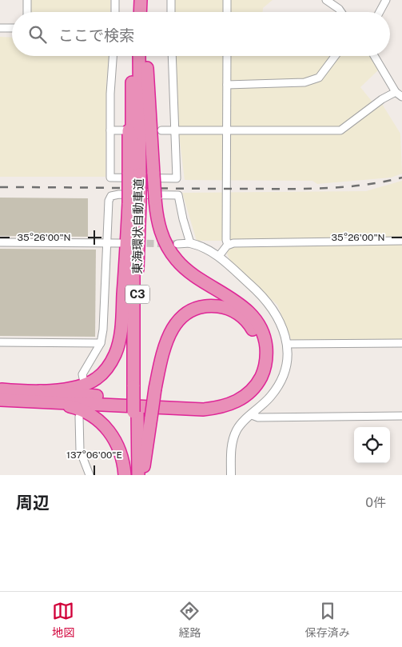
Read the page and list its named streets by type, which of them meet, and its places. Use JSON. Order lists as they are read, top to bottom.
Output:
{
  "streets": {
    "highway": ["東海環状自動車道", "C3"]
  },
  "page": {
    "search": "ここで検索",
    "heading": ["周辺", "0件"],
    "nav": ["地図", "経路", "保存済み"]
  },
  "coordinates": ["35°26'00\"N", "137°06'00\"E"]
}
